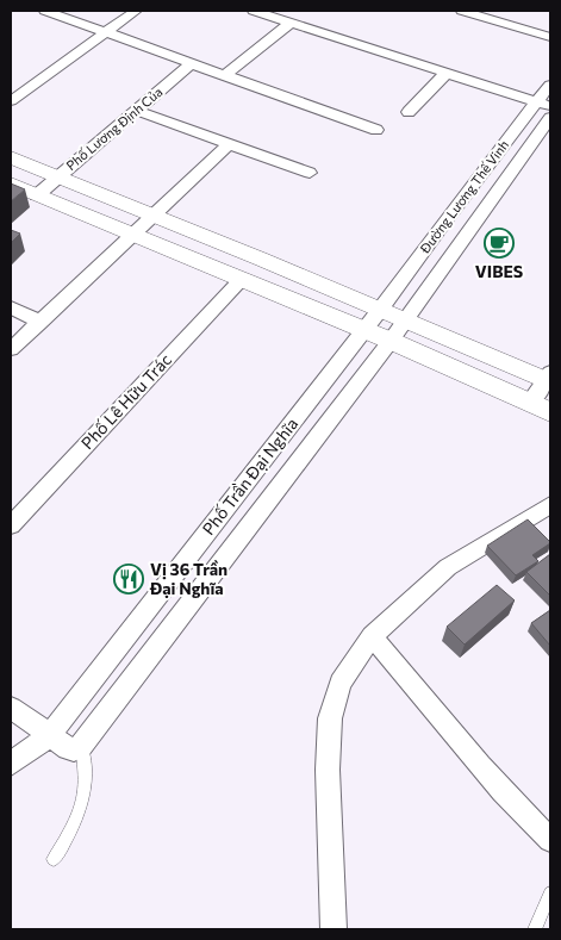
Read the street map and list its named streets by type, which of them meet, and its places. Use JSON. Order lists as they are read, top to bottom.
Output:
{
  "streets": {
    "street": [
      "Phố Lương Định Của",
      "Đường Lương Thế Vinh",
      "Phố Lê Hữu Trác",
      "Phố Trần Đại Nghĩa"
    ]
  },
  "crossings": [
    ["Đường Lương Thế Vinh", "Phố Trần Đại Nghĩa"]
  ],
  "places": {
    "cafe": ["VIBES"],
    "restaurant": ["Vị 36 Trần Đại Nghĩa"]
  }
}
